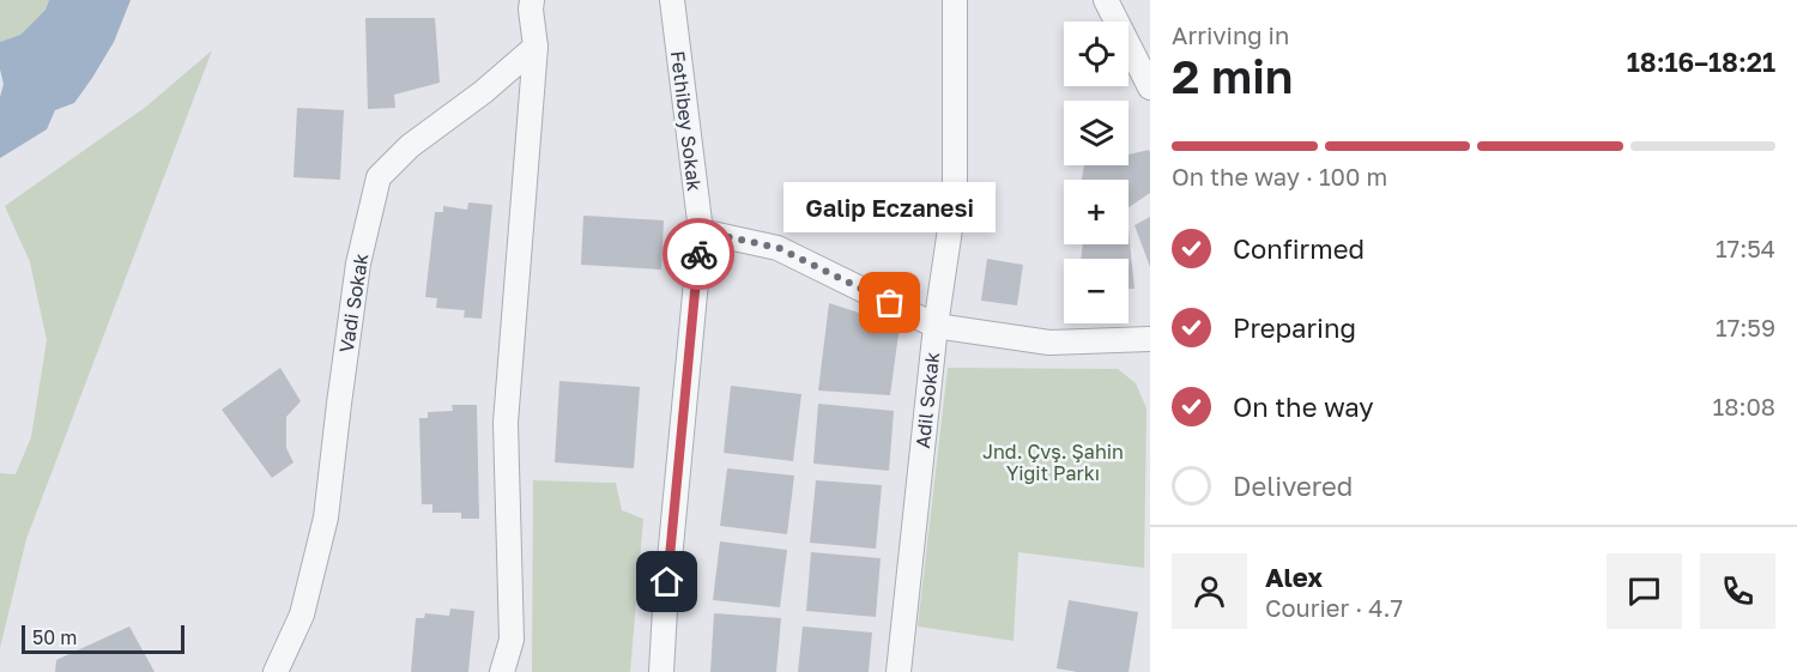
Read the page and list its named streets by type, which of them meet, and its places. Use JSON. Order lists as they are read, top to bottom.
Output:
{
  "streets": {
    "street": ["Fethibey Sokak", "Vadi Sokak", "Adil Sokak"]
  },
  "parks": ["Jnd. Çvş. Şahin Yiğit Parkı"],
  "places": ["Galip Eczanesi"],
  "scale_bar": "50 m",
  "page": {
    "heading": ["2 min", "Arriving in", "18:16–18:21"],
    "panel": ["Alex", "Courier · 4.7"],
    "map_buttons": ["+", "−"],
    "bar": "On the way · 100 m",
    "bubble": "Galip Eczanesi",
    "list": [
      ["Confirmed", "17:54"],
      ["Preparing", "17:59"],
      ["On the way", "18:08"],
      "Delivered"
    ],
    "scale": "50 m"
  }
}
